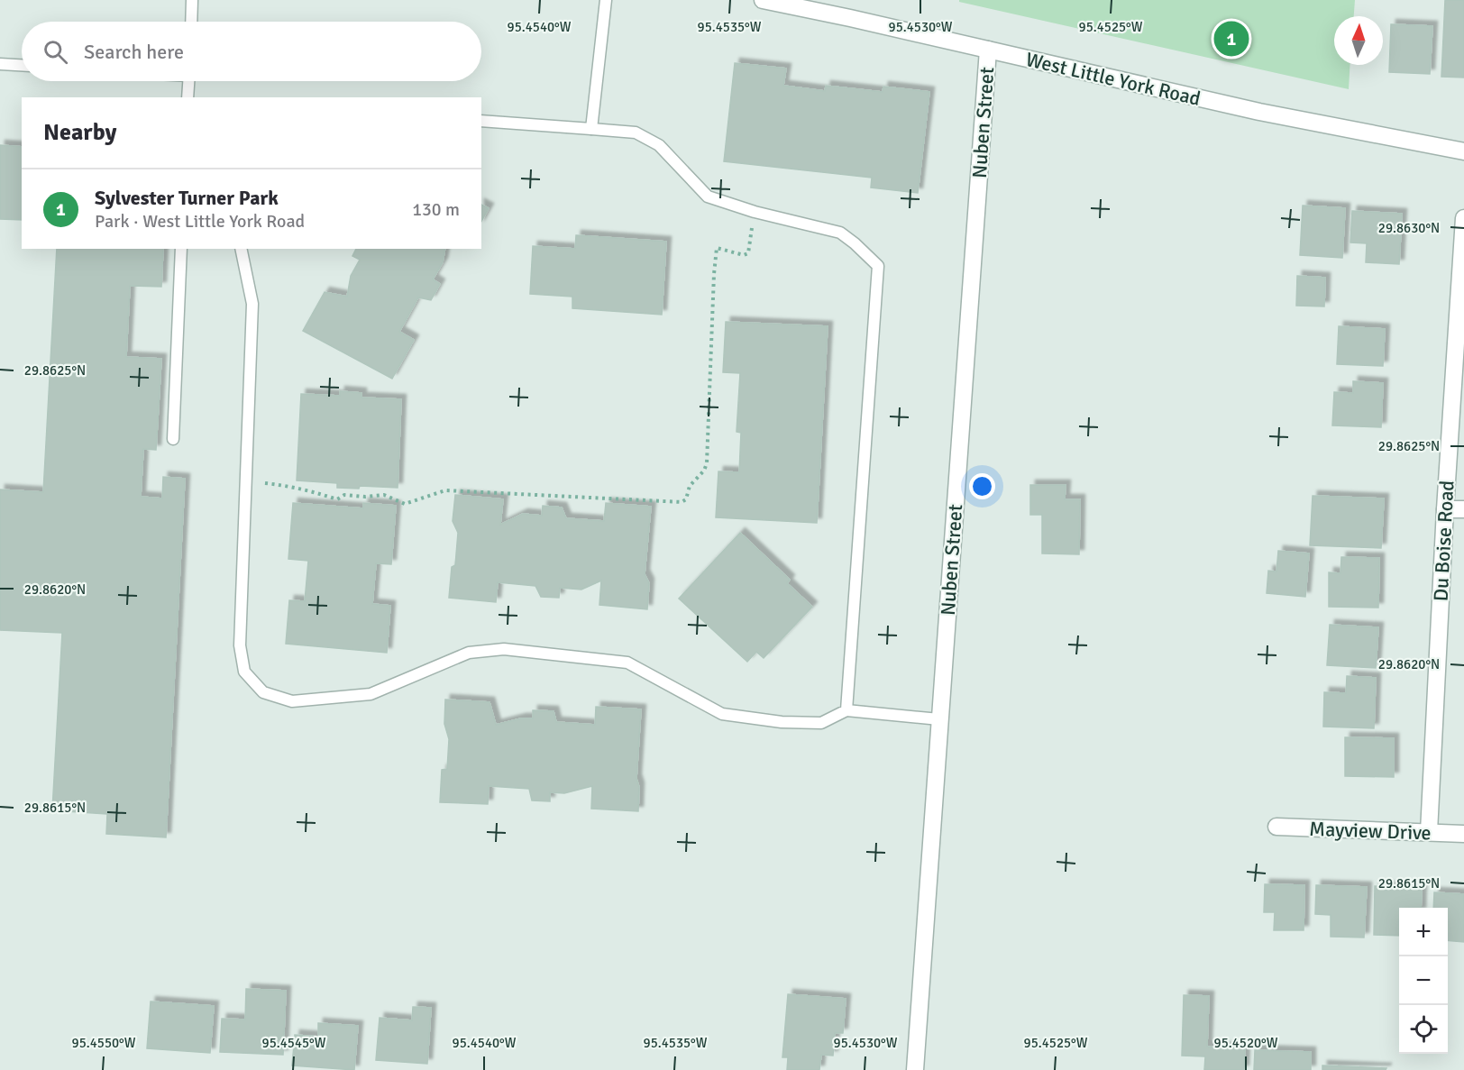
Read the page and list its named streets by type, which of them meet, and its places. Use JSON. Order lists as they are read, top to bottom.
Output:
{
  "streets": {
    "street": [
      "West Little York Road",
      "Nuben Street",
      "Du Boise Road",
      "Mayview Drive"
    ]
  },
  "crossings": [
    ["West Little York Road", "Nuben Street"],
    ["Du Boise Road", "Mayview Drive"]
  ],
  "north": "top",
  "page": {
    "pins": "1",
    "search": "Search here",
    "heading": "Nearby",
    "list": [
      {
        "mark": "1",
        "name": "Sylvester Turner Park",
        "note": "Park · West Little York Road",
        "value": "130 m"
      }
    ],
    "map_buttons": ["+", "−"]
  },
  "coordinates": [
    "95.4540°W",
    "95.4535°W",
    "95.4530°W",
    "95.4525°W",
    "29.8630°N",
    "29.8625°N",
    "29.8620°N",
    "29.8615°N",
    "95.4550°W",
    "95.4545°W",
    "95.4520°W"
  ]
}
